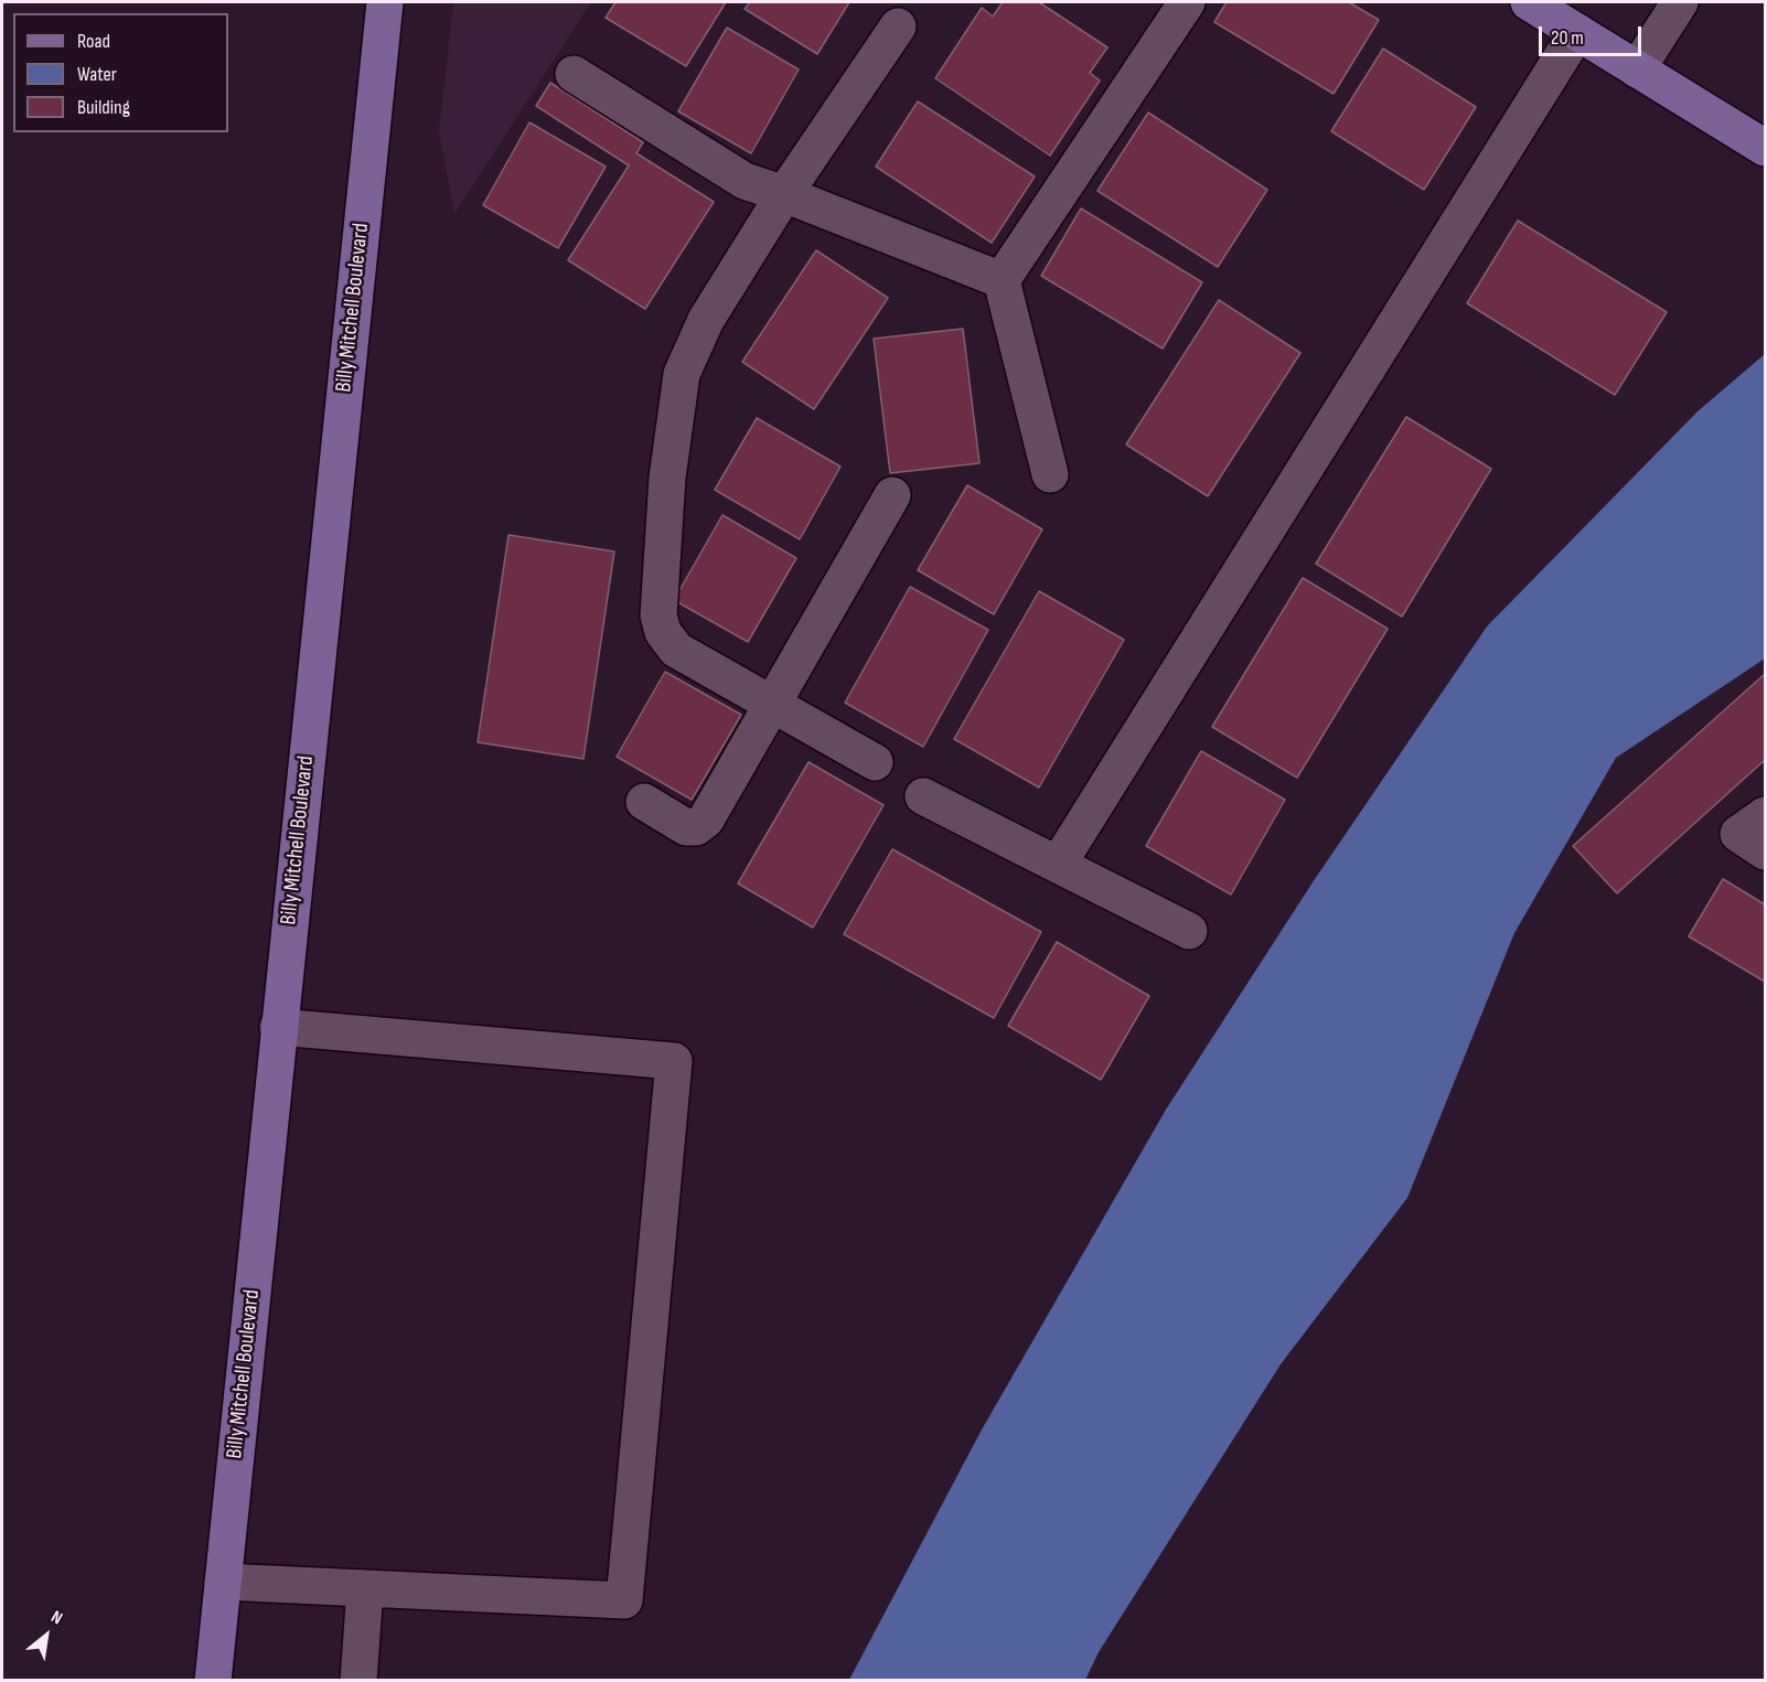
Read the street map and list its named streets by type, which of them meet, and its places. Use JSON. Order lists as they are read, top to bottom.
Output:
{
  "streets": {
    "main road": ["Billy Mitchell Boulevard"]
  },
  "legend": ["Road", "Water", "Building"],
  "scale_bar": "20 m",
  "north": "top right"
}
